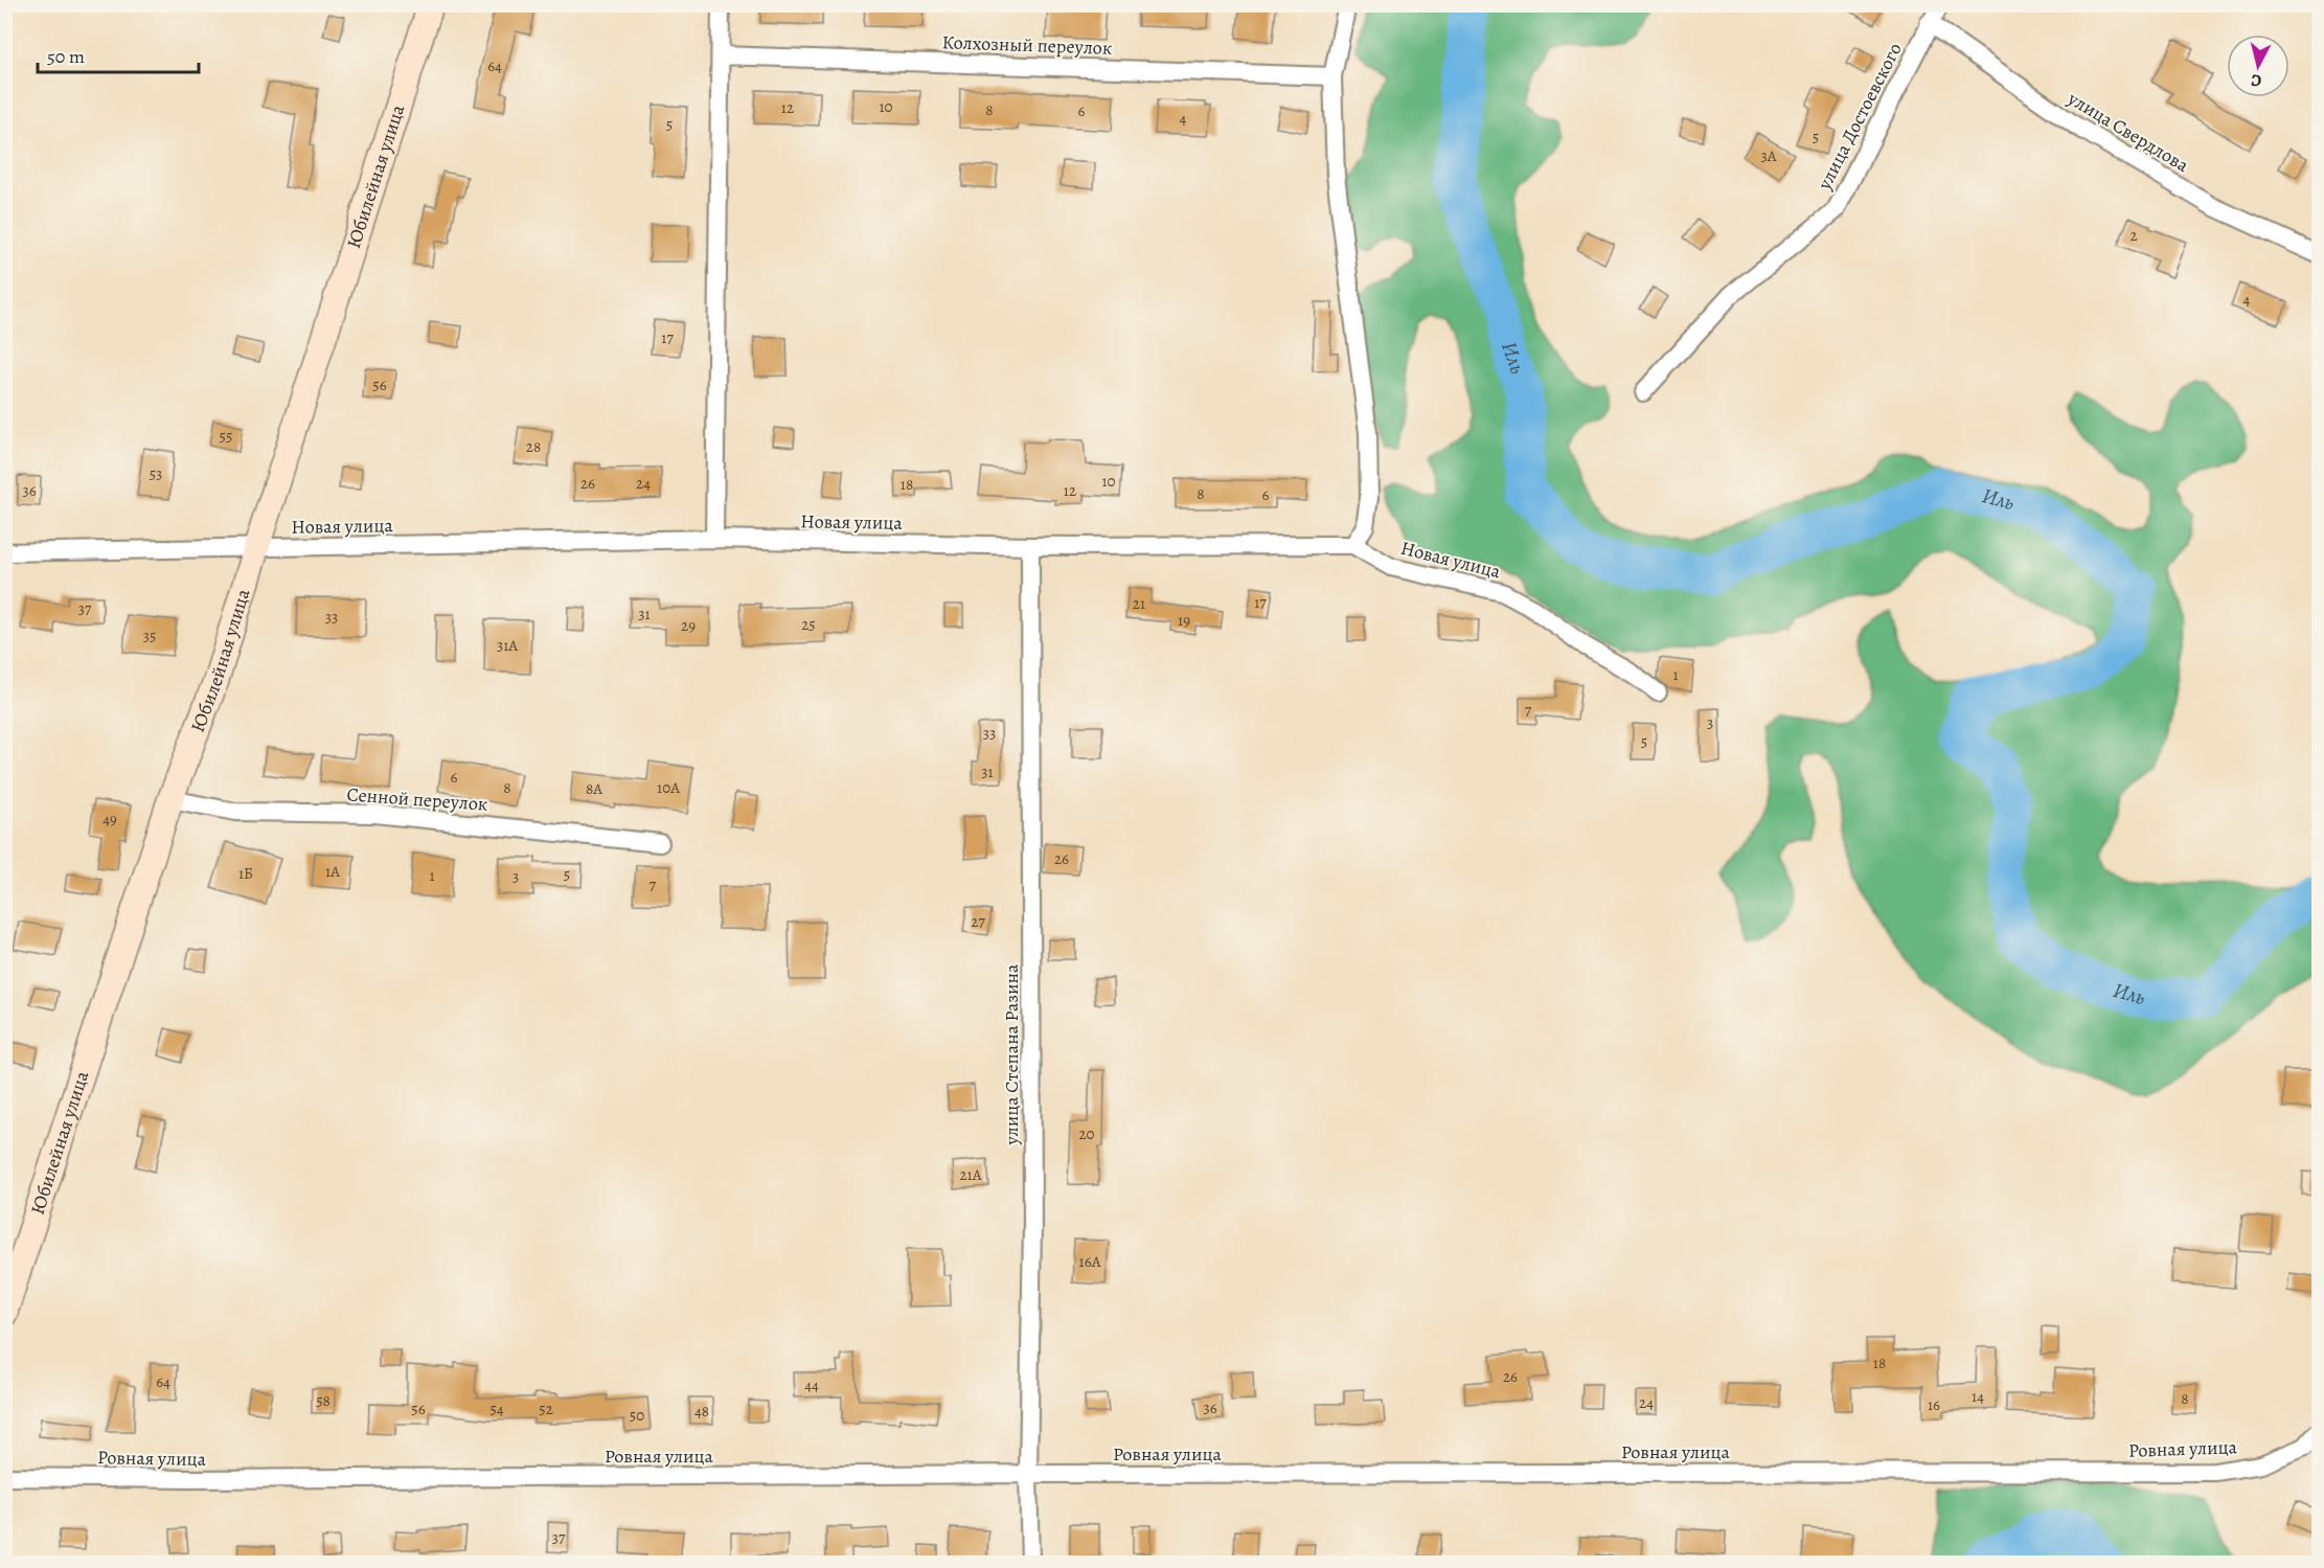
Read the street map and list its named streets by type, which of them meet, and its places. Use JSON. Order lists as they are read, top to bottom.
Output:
{
  "streets": {
    "street": [
      "Колхозный переулок",
      "улица Достоевского",
      "улица Свердлова",
      "Юбилейная улица",
      "Новая улица",
      "Сенной переулок",
      "улица Степана Разина",
      "Ровная улица"
    ]
  },
  "crossings": [
    ["улица Достоевского", "улица Свердлова"],
    ["Юбилейная улица", "Новая улица"],
    ["Юбилейная улица", "Сенной переулок"],
    ["Новая улица", "улица Степана Разина"],
    ["улица Степана Разина", "Ровная улица"]
  ],
  "water": ["Иль"],
  "house_numbers": [
    "64",
    "10",
    "12",
    "8",
    "6",
    "4",
    "5",
    "5",
    "3А",
    "2",
    "4",
    "17",
    "56",
    "55",
    "28",
    "53",
    "10",
    "26",
    "24",
    "18",
    "36",
    "12",
    "8",
    "6",
    "17",
    "21",
    "37",
    "31",
    "33",
    "19",
    "25",
    "29",
    "35",
    "31А",
    "1",
    "7",
    "3",
    "33",
    "5",
    "31",
    "6",
    "8",
    "10А",
    "8А",
    "49",
    "26",
    "1А",
    "1Б",
    "5",
    "1",
    "3",
    "7",
    "27",
    "20",
    "21А",
    "16А",
    "18",
    "26",
    "64",
    "44",
    "14",
    "8",
    "58",
    "24",
    "16",
    "36",
    "56",
    "54",
    "52",
    "48",
    "50",
    "37"
  ],
  "scale_bar": "50 m",
  "north": "bottom"
}
